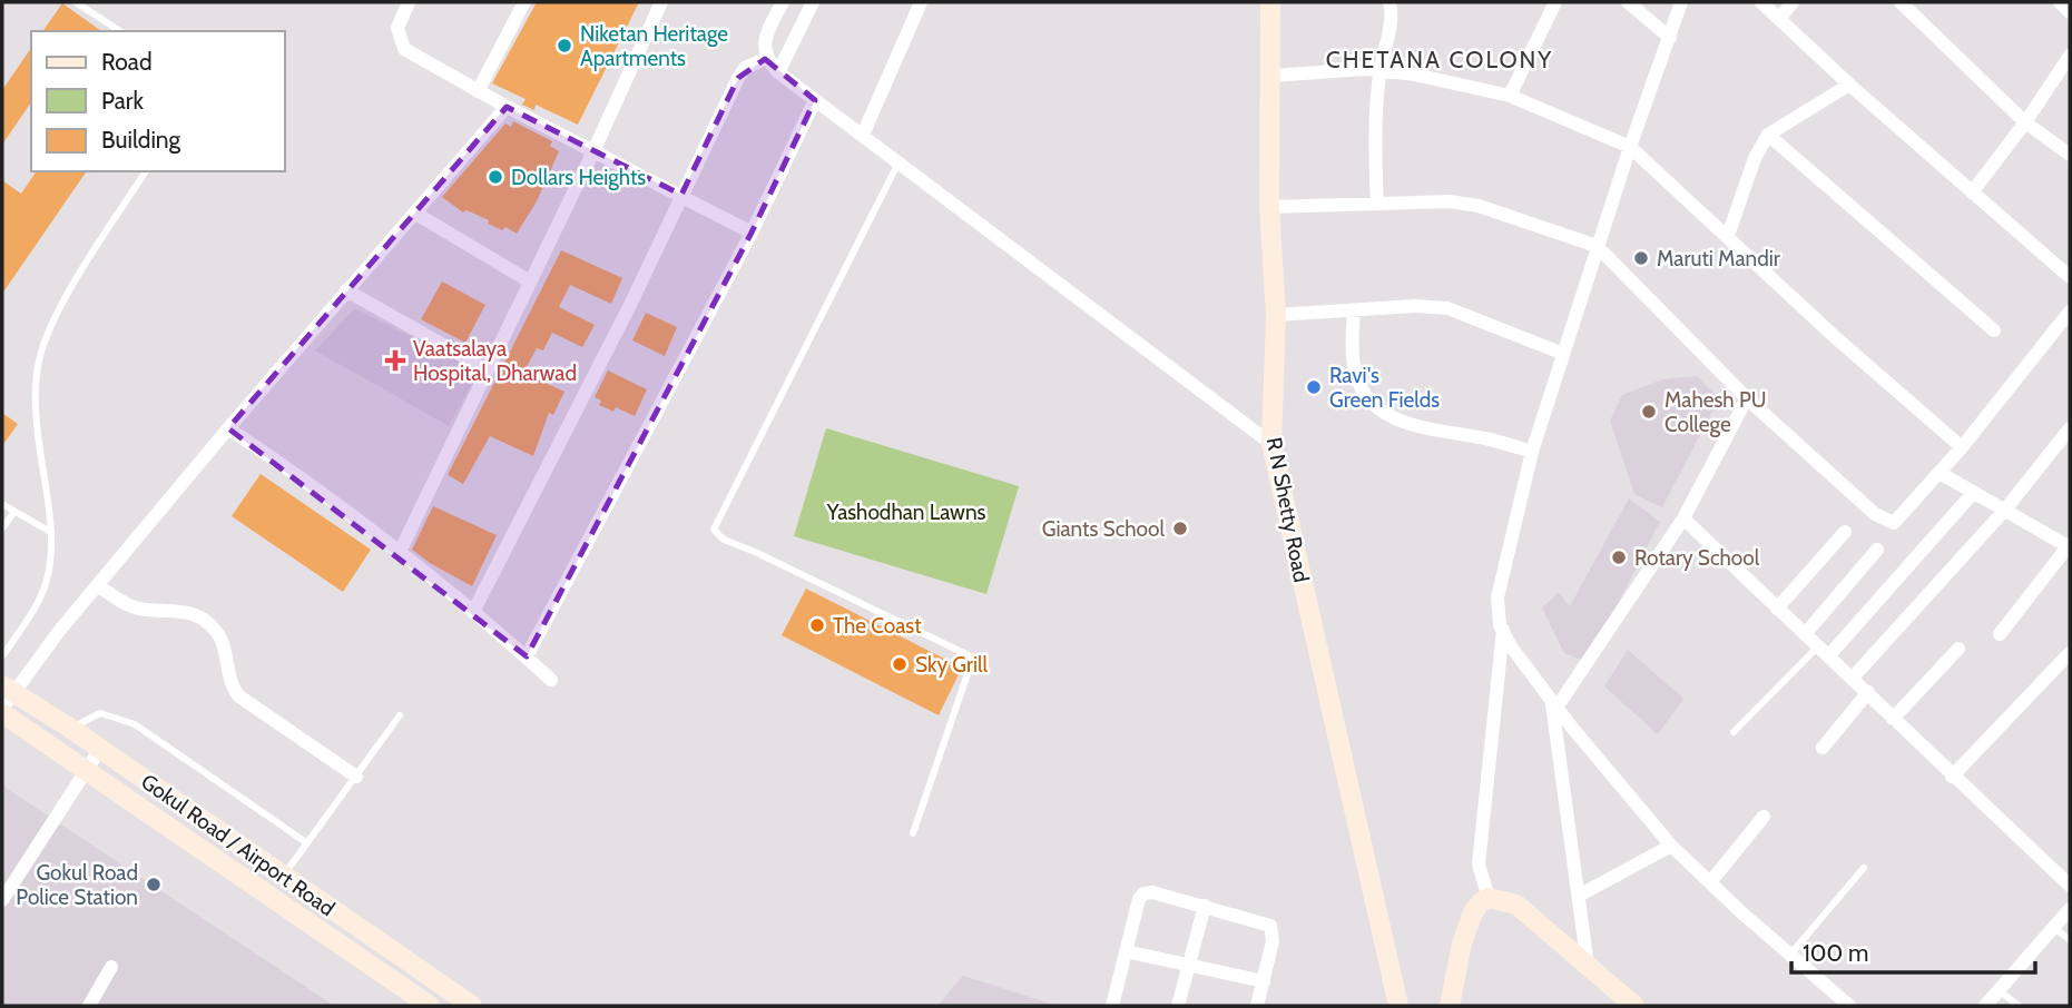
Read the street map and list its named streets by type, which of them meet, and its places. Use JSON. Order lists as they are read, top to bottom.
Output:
{
  "streets": {
    "street": ["R N Shetty Road", "Gokul Road / Airport Road"]
  },
  "districts": ["CHETANA COLONY"],
  "parks": ["Yashodhan Lawns"],
  "places": {
    "other": [
      "Niketan Heritage Apartments",
      "Dollars Heights",
      "Maruti Mandir",
      "Ravi's Green Fields",
      "Mahesh PU College",
      "Giants School",
      "Rotary School",
      "The Coast",
      "Sky Grill",
      "Gokul Road Police Station"
    ],
    "health": ["Vaatsalaya Hospital, Dharwad"]
  },
  "legend": ["Road", "Park", "Building"],
  "scale_bar": "100 m"
}
